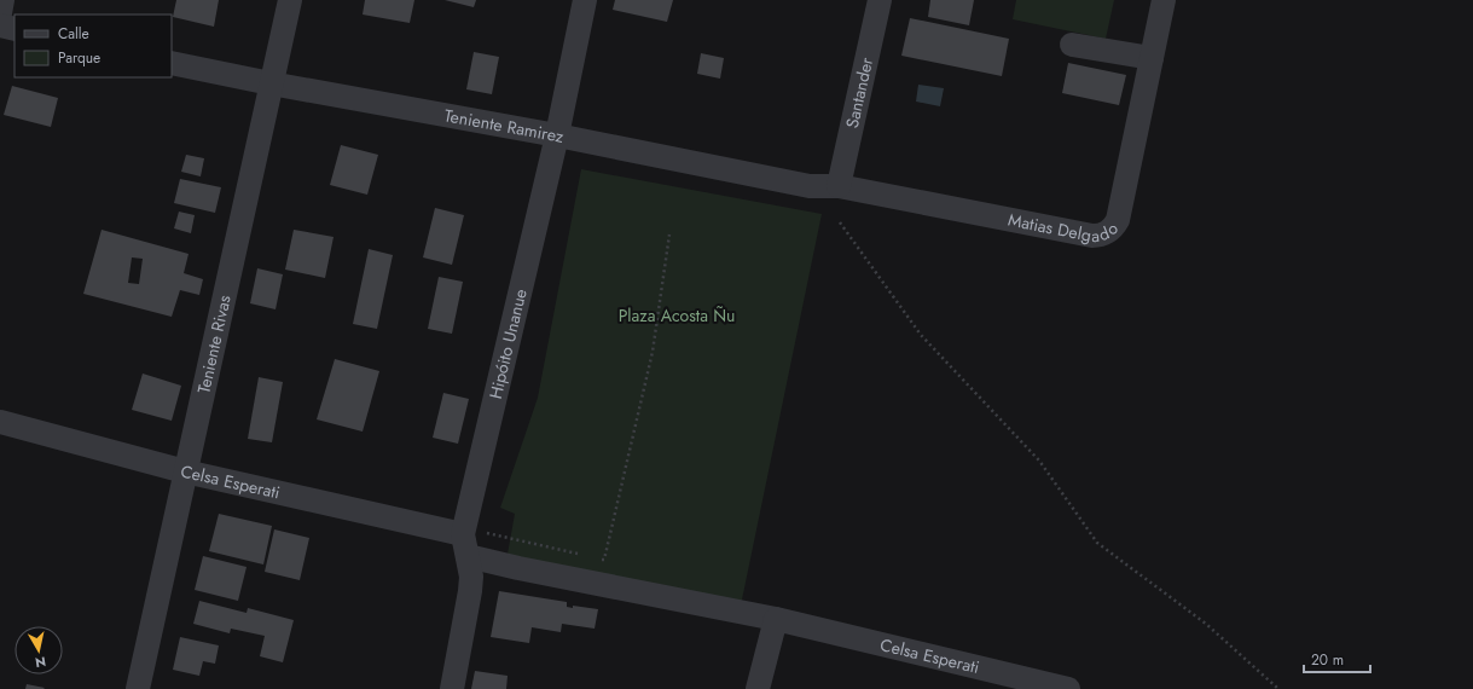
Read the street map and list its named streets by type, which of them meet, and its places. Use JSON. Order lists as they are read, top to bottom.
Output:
{
  "streets": {
    "street": [
      "Santander",
      "Teniente Ramirez",
      "Matias Delgado",
      "Teniente Rivas",
      "Hipóito Unanue",
      "Celsa Esperati"
    ]
  },
  "crossings": [
    ["Santander", "Teniente Ramirez"],
    ["Santander", "Matias Delgado"],
    ["Teniente Ramirez", "Matias Delgado"],
    ["Teniente Ramirez", "Teniente Rivas"],
    ["Teniente Ramirez", "Hipóito Unanue"],
    ["Teniente Rivas", "Celsa Esperati"],
    ["Hipóito Unanue", "Celsa Esperati"]
  ],
  "parks": ["Plaza Acosta Ñu"],
  "legend": ["Calle", "Parque"],
  "scale_bar": "20 m",
  "north": "bottom"
}
